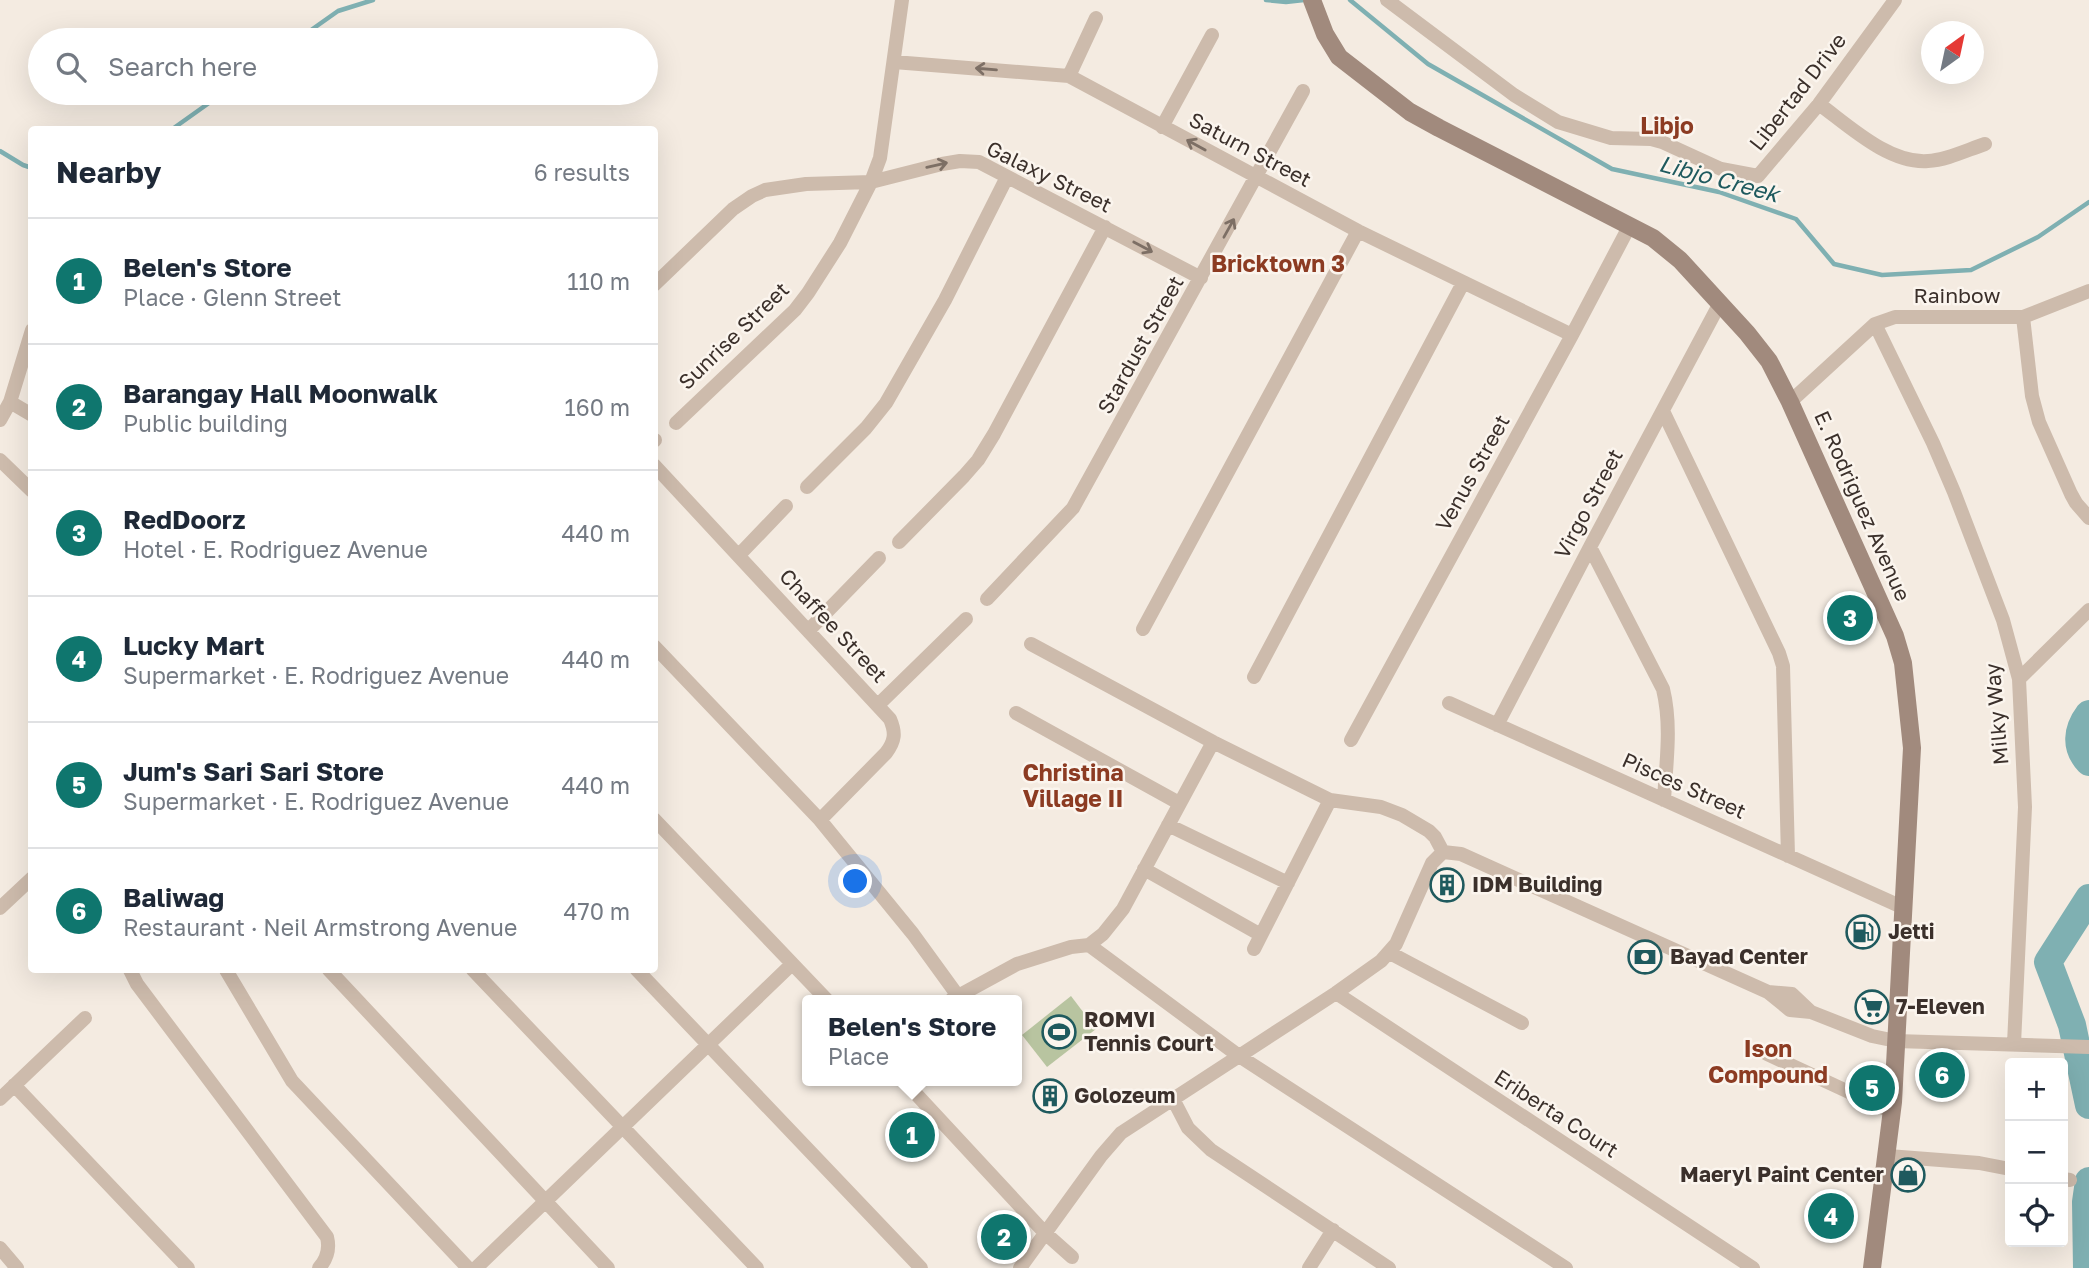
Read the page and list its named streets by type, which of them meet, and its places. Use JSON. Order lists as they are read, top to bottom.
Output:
{
  "streets": {
    "main road": ["E. Rodriguez Avenue"],
    "street": [
      "Libertad Drive",
      "Saturn Street",
      "Galaxy Street",
      "Rainbow",
      "Sunrise Street",
      "Stardust Street",
      "Venus Street",
      "Virgo Street",
      "Chaffee Street",
      "Milky Way",
      "Pisces Street",
      "Eriberta Court"
    ]
  },
  "crossings": [
    ["Saturn Street", "Sunrise Street"],
    ["Saturn Street", "Stardust Street"],
    ["Saturn Street", "Venus Street"],
    ["Galaxy Street", "Sunrise Street"],
    ["Galaxy Street", "Stardust Street"],
    ["Rainbow", "Milky Way"],
    ["Venus Street", "E. Rodriguez Avenue"],
    ["Virgo Street", "E. Rodriguez Avenue"],
    ["Virgo Street", "Pisces Street"],
    ["E. Rodriguez Avenue", "Pisces Street"]
  ],
  "one_way": ["Saturn Street", "Galaxy Street"],
  "districts": [
    "Libjo",
    "Bricktown 3",
    "Christina Village II",
    "Ison Compound"
  ],
  "water": ["Libjo Creek"],
  "places": {
    "building": ["IDM Building", "Golozeum"],
    "fuel station": ["Jetti"],
    "bank": ["Bayad Center"],
    "supermarket": ["7-Eleven"],
    "sports": ["ROMVI Tennis Court"],
    "shop": ["Maeryl Paint Center"]
  },
  "north": "top right",
  "page": {
    "search": "Search here",
    "heading": ["Nearby", "6 results"],
    "list": [
      {
        "mark": "1",
        "name": "Belen's Store",
        "note": "Place · Glenn Street",
        "value": "110 m"
      },
      {
        "mark": "2",
        "name": "Barangay Hall Moonwalk",
        "note": "Public building",
        "value": "160 m"
      },
      {
        "mark": "3",
        "name": "RedDoorz",
        "note": "Hotel · E. Rodriguez Avenue",
        "value": "440 m"
      },
      {
        "mark": "4",
        "name": "Lucky Mart",
        "note": "Supermarket · E. Rodriguez Avenue",
        "value": "440 m"
      },
      {
        "mark": "5",
        "name": "Jum's Sari Sari Store",
        "note": "Supermarket · E. Rodriguez Avenue",
        "value": "440 m"
      },
      {
        "mark": "6",
        "name": "Baliwag",
        "note": "Restaurant · Neil Armstrong Avenue",
        "value": "470 m"
      }
    ],
    "pins": [
      "3",
      "6",
      "5",
      "1",
      "4",
      "2"
    ],
    "popup": ["Belen's Store", "Place"],
    "map_buttons": ["+", "−"]
  }
}
